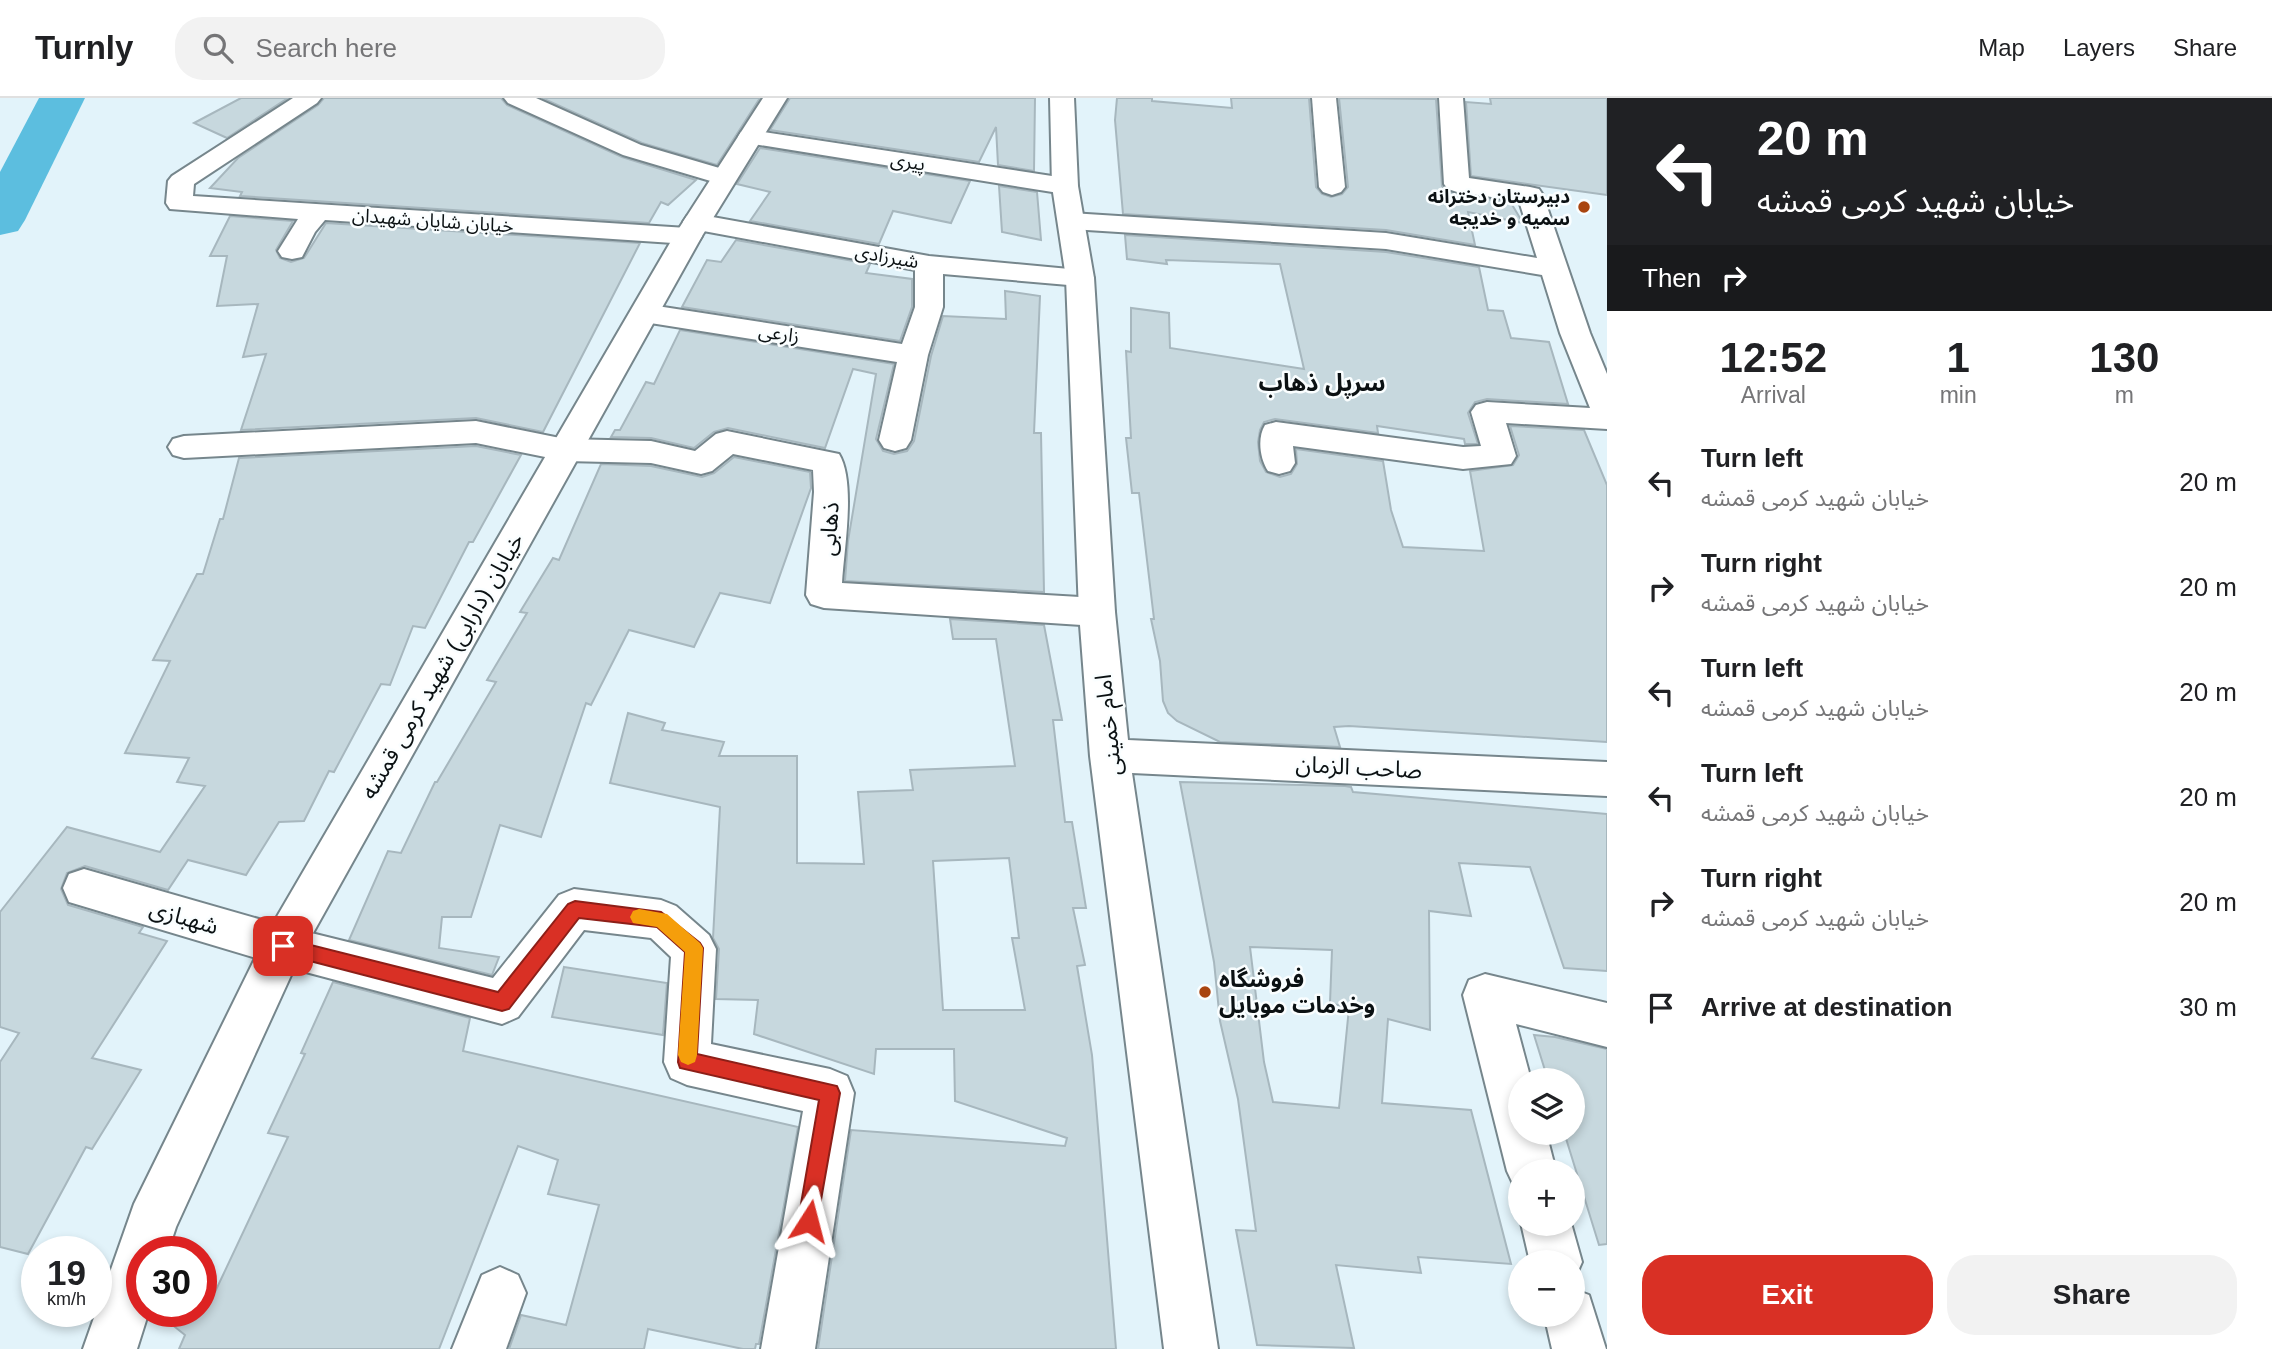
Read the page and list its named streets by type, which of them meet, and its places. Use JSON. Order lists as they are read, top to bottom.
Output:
{
  "streets": {
    "street": [
      "پیری",
      "خیابان شایان شهیدان",
      "شیرزادی",
      "زارعی",
      "ذهابی",
      "خیابان (دارابی) شهید کرمی قمشه",
      "امام خمینی",
      "صاحب الزمان",
      "شهبازی"
    ]
  },
  "crossings": [
    ["پیری", "خیابان (دارابی) شهید کرمی قمشه"],
    ["پیری", "امام خمینی"],
    ["خیابان شایان شهیدان", "شیرزادی"],
    ["خیابان شایان شهیدان", "خیابان (دارابی) شهید کرمی قمشه"],
    ["شیرزادی", "خیابان (دارابی) شهید کرمی قمشه"],
    ["شیرزادی", "امام خمینی"],
    ["زارعی", "خیابان (دارابی) شهید کرمی قمشه"],
    ["ذهابی", "خیابان (دارابی) شهید کرمی قمشه"],
    ["ذهابی", "امام خمینی"],
    ["خیابان (دارابی) شهید کرمی قمشه", "شهبازی"],
    ["امام خمینی", "صاحب الزمان"]
  ],
  "districts": ["سرپل ذهاب"],
  "places": ["دبیرستان دخترانه سمیه و خدیجه", "فروشگاه وخدمات موبایل"],
  "page": {
    "header": "Turnly",
    "search": "Search here",
    "nav": ["Map", "Layers", "Share"],
    "turn": ["20 m", "خیابان شهید کرمی قمشه"],
    "then": "Then",
    "eta": [
      "12:52",
      "Arrival",
      "1",
      "min",
      "130",
      "m"
    ],
    "list": [
      {
        "name": "Turn left",
        "note": "خیابان شهید کرمی قمشه",
        "value": "20 m"
      },
      {
        "name": "Turn right",
        "note": "خیابان شهید کرمی قمشه",
        "value": "20 m"
      },
      {
        "name": "Turn left",
        "note": "خیابان شهید کرمی قمشه",
        "value": "20 m"
      },
      {
        "name": "Turn left",
        "note": "خیابان شهید کرمی قمشه",
        "value": "20 m"
      },
      {
        "name": "Turn right",
        "note": "خیابان شهید کرمی قمشه",
        "value": "20 m"
      },
      {
        "name": "Arrive at destination",
        "value": "30 m"
      }
    ],
    "map_buttons": ["+", "−"],
    "speed": "19 km/h",
    "limit": "30",
    "buttons": ["Exit", "Share"]
  }
}
